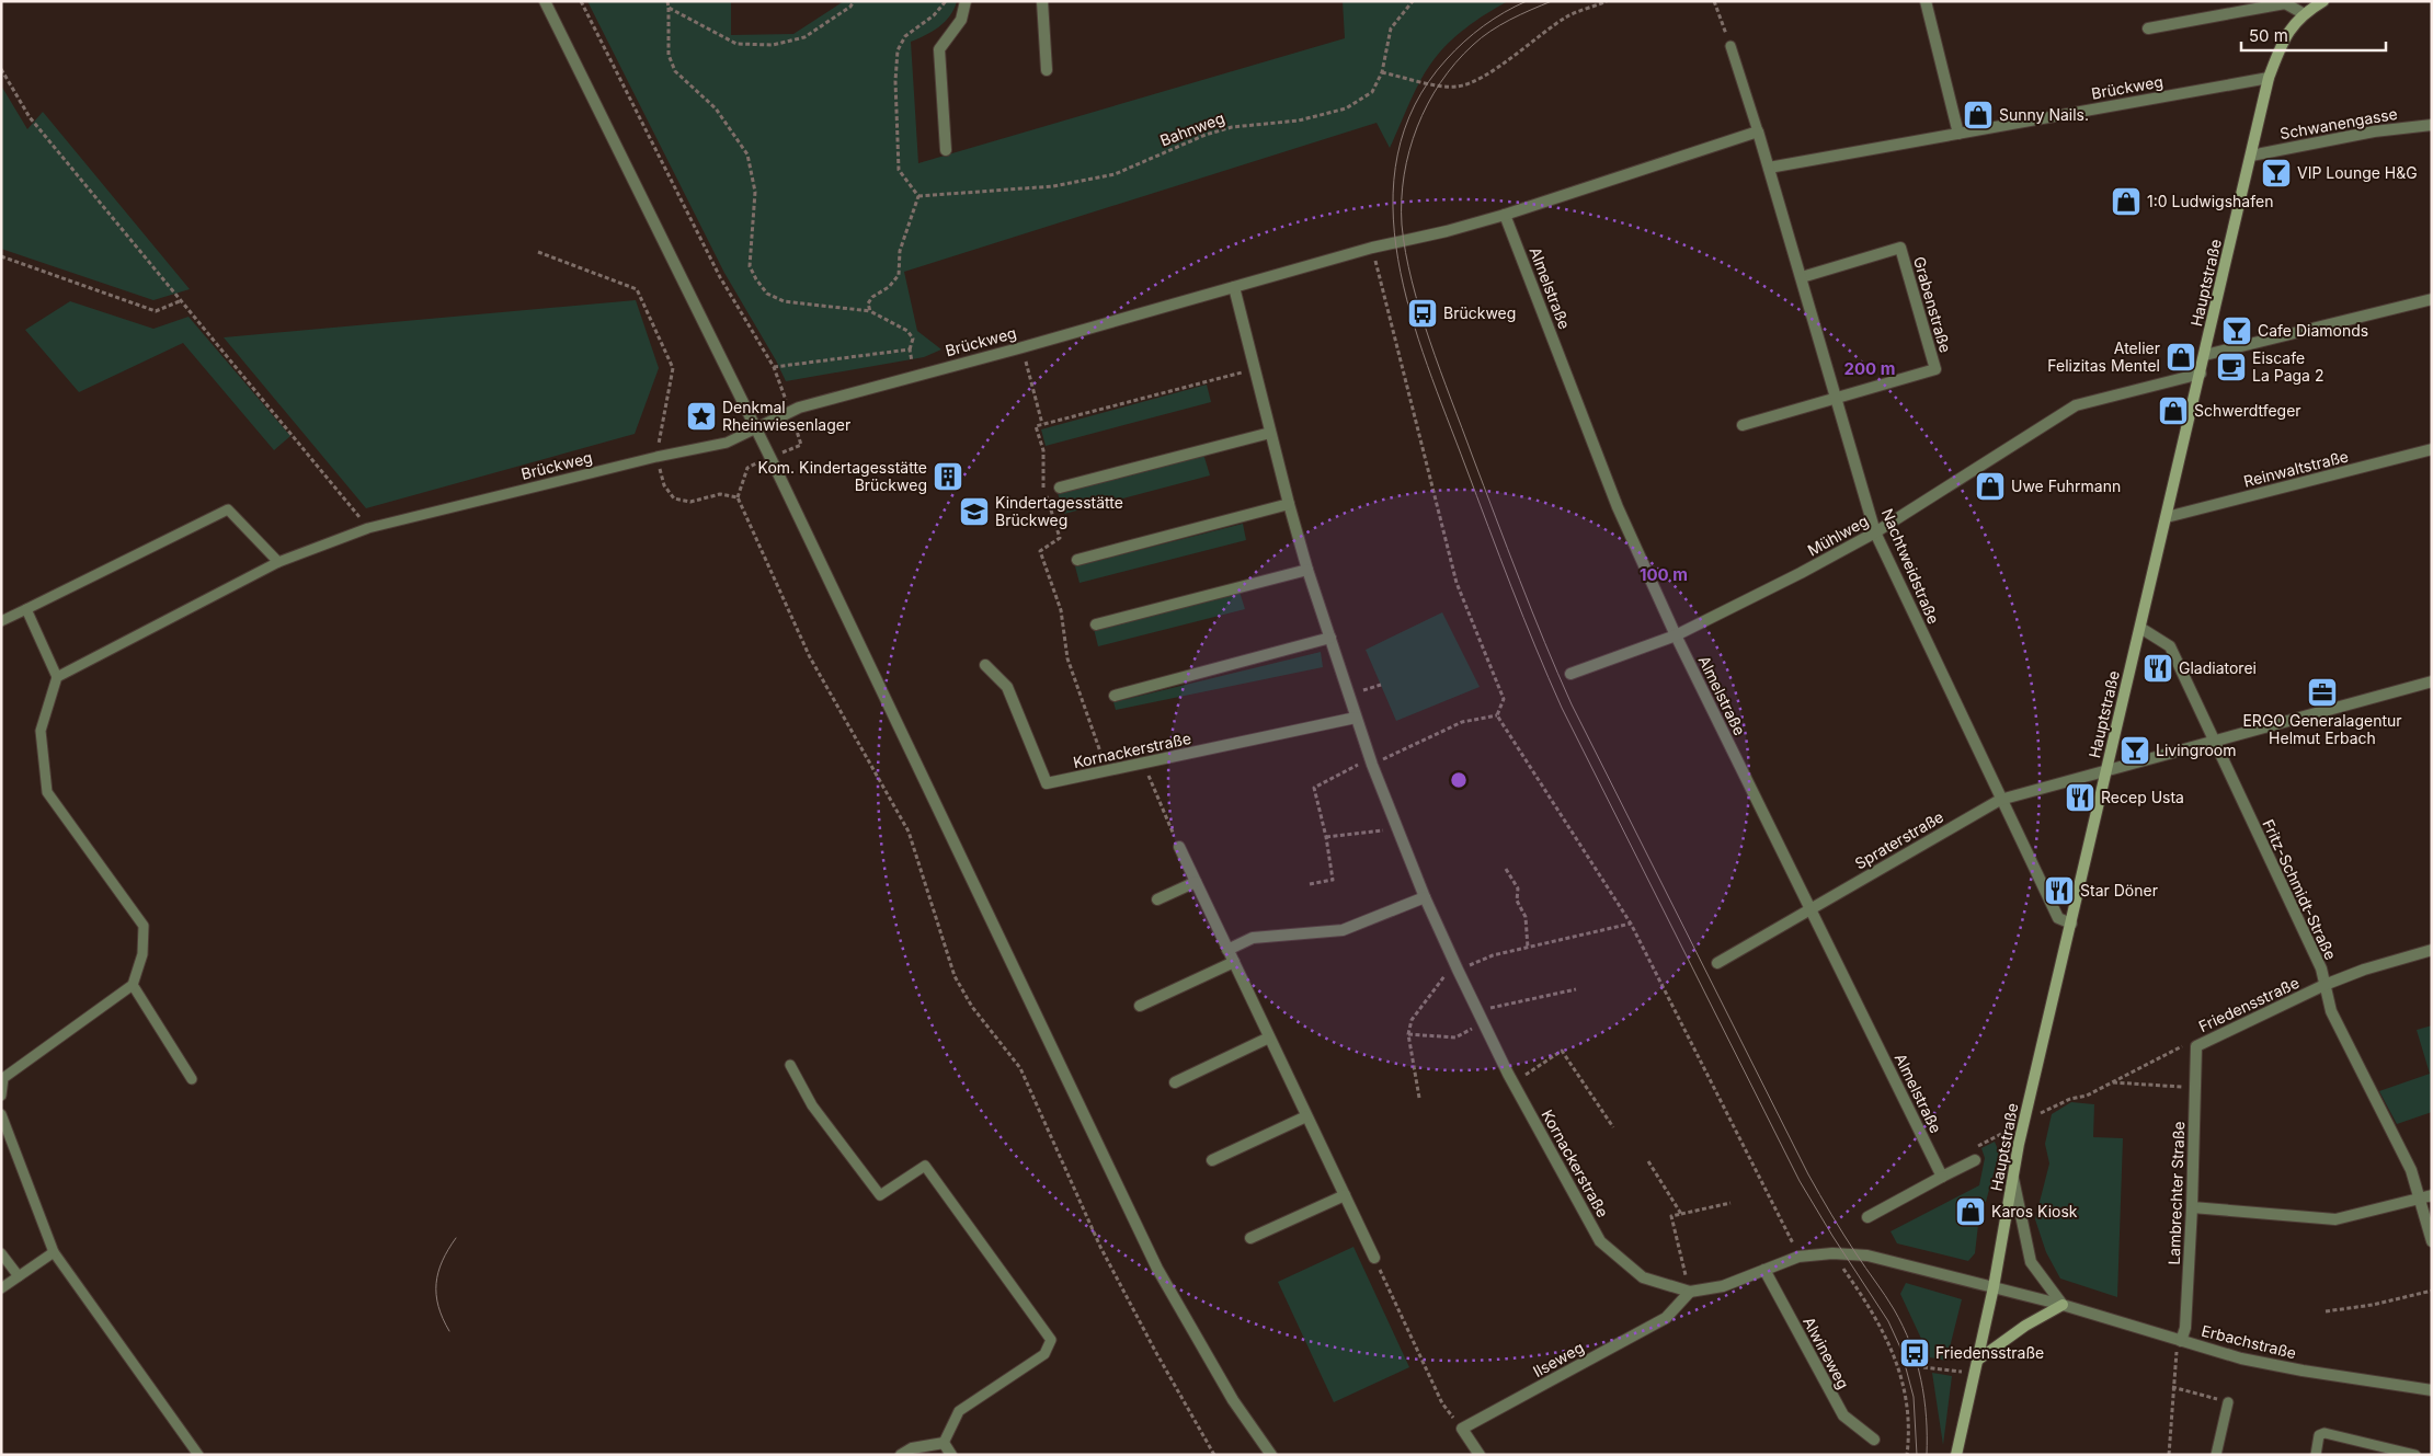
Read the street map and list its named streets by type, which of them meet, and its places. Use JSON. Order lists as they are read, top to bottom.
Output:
{
  "streets": {
    "main road": ["Hauptstraße"],
    "street": [
      "Brückweg",
      "Schwanengasse",
      "Almelstraße",
      "Grabenstraße",
      "Reinwaltstraße",
      "Mühlweg",
      "Nachtweidstraße",
      "Kornackerstraße",
      "Spraterstraße",
      "Fritz-Schmidt-Straße",
      "Friedensstraße",
      "Lambrechter Straße",
      "Erbachstraße",
      "Alwineweg",
      "Ilseweg"
    ],
    "path": ["Bahnweg"]
  },
  "crossings": [
    ["Brückweg", "Hauptstraße"],
    ["Brückweg", "Almelstraße"],
    ["Brückweg", "Nachtweidstraße"],
    ["Brückweg", "Kornackerstraße"],
    ["Schwanengasse", "Hauptstraße"],
    ["Hauptstraße", "Reinwaltstraße"],
    ["Hauptstraße", "Mühlweg"],
    ["Hauptstraße", "Nachtweidstraße"],
    ["Hauptstraße", "Kornackerstraße"],
    ["Hauptstraße", "Spraterstraße"],
    ["Hauptstraße", "Fritz-Schmidt-Straße"],
    ["Hauptstraße", "Friedensstraße"],
    ["Hauptstraße", "Erbachstraße"],
    ["Almelstraße", "Mühlweg"],
    ["Almelstraße", "Spraterstraße"],
    ["Grabenstraße", "Nachtweidstraße"],
    ["Mühlweg", "Nachtweidstraße"],
    ["Nachtweidstraße", "Spraterstraße"],
    ["Kornackerstraße", "Erbachstraße"],
    ["Kornackerstraße", "Alwineweg"],
    ["Kornackerstraße", "Ilseweg"],
    ["Spraterstraße", "Fritz-Schmidt-Straße"],
    ["Fritz-Schmidt-Straße", "Friedensstraße"],
    ["Friedensstraße", "Lambrechter Straße"],
    ["Lambrechter Straße", "Erbachstraße"]
  ],
  "places": {
    "shop": [
      "Sunny Nails.",
      "1:0 Ludwigshafen",
      "Atelier Felizitas Mentel",
      "Schwerdtfeger",
      "Uwe Fuhrmann",
      "Karos Kiosk"
    ],
    "bar": ["VIP Lounge H&G", "Cafe Diamonds", "Livingroom"],
    "bus stop": ["Brückweg", "Friedensstraße"],
    "cafe": ["Eiscafe La Paga 2"],
    "place": ["Denkmal Rheinwiesenlager"],
    "building": ["Kom. Kindertagesstätte Brückweg"],
    "school or university": ["Kindertagesstätte Brückweg"],
    "restaurant": ["Gladiatorei", "Recep Usta", "Star Döner"],
    "office": ["ERGO Generalagentur Helmut Erbach"]
  },
  "scale_bar": "50 m",
  "rings": ["200 m", "100 m"]
}
